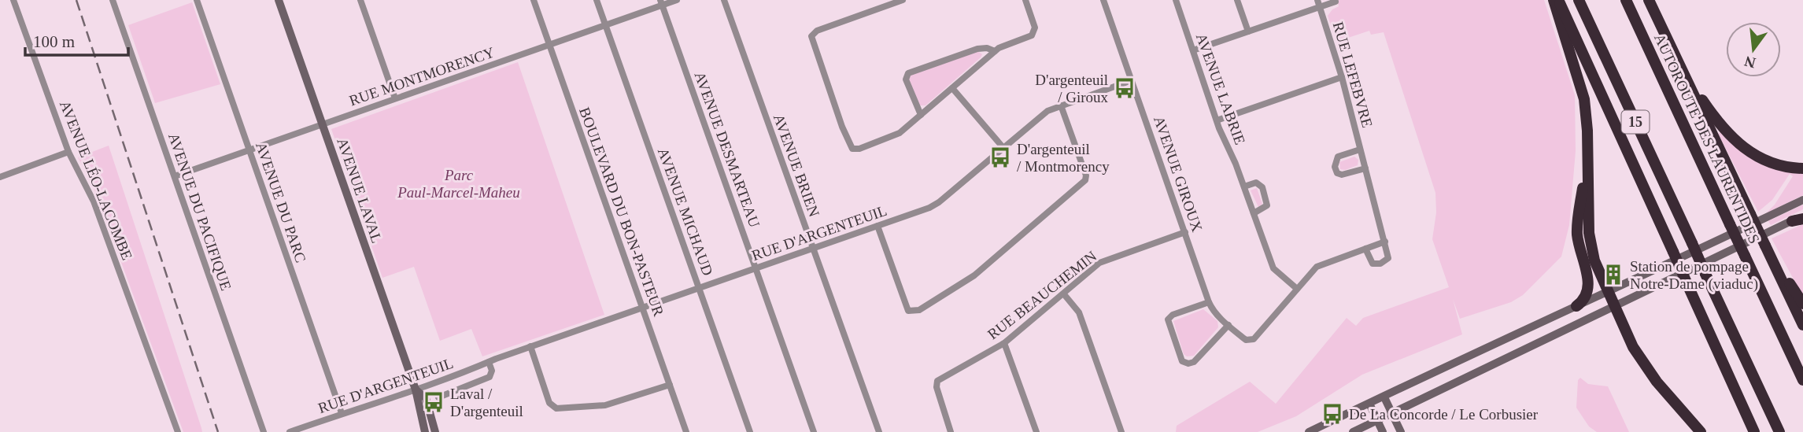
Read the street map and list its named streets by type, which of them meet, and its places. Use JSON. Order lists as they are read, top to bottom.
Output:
{
  "streets": {
    "highway": ["15", "AUTOROUTE DES LAURENTIDES"],
    "street": [
      "RUE LEFEBVRE",
      "RUE MONTMORENCY",
      "AVENUE LABRIE",
      "AVENUE DESMARTEAU",
      "AVENUE BRIEN",
      "AVENUE GIROUX",
      "AVENUE LÉO-LACOMBE",
      "AVENUE LAVAL",
      "AVENUE DU PARC",
      "AVENUE DU PACIFIQUE",
      "BOULEVARD DU BON-PASTEUR",
      "AVENUE MICHAUD",
      "RUE D'ARGENTEUIL",
      "RUE BEAUCHEMIN"
    ]
  },
  "crossings": [
    ["RUE MONTMORENCY", "AVENUE DESMARTEAU"],
    ["RUE MONTMORENCY", "AVENUE LAVAL"],
    ["RUE MONTMORENCY", "AVENUE DU PARC"],
    ["RUE MONTMORENCY", "AVENUE DU PACIFIQUE"],
    ["RUE MONTMORENCY", "BOULEVARD DU BON-PASTEUR"],
    ["RUE MONTMORENCY", "AVENUE MICHAUD"],
    ["AVENUE LABRIE", "AVENUE GIROUX"],
    ["AVENUE DESMARTEAU", "RUE D'ARGENTEUIL"],
    ["AVENUE BRIEN", "RUE D'ARGENTEUIL"],
    ["AVENUE GIROUX", "RUE D'ARGENTEUIL"],
    ["AVENUE GIROUX", "RUE BEAUCHEMIN"],
    ["AVENUE LAVAL", "RUE D'ARGENTEUIL"],
    ["AVENUE DU PARC", "RUE D'ARGENTEUIL"],
    ["BOULEVARD DU BON-PASTEUR", "RUE D'ARGENTEUIL"],
    ["AVENUE MICHAUD", "RUE D'ARGENTEUIL"]
  ],
  "parks": ["Parc Paul-Marcel-Maheu"],
  "places": {
    "bus stop": [
      "D'argenteuil / Giroux",
      "D'argenteuil / Montmorency",
      "Laval / D'argenteuil",
      "De La Concorde / Le Corbusier"
    ],
    "building": ["Station de pompage Notre-Dame (viaduc)"]
  },
  "scale_bar": "100 m",
  "north": "bottom"
}
